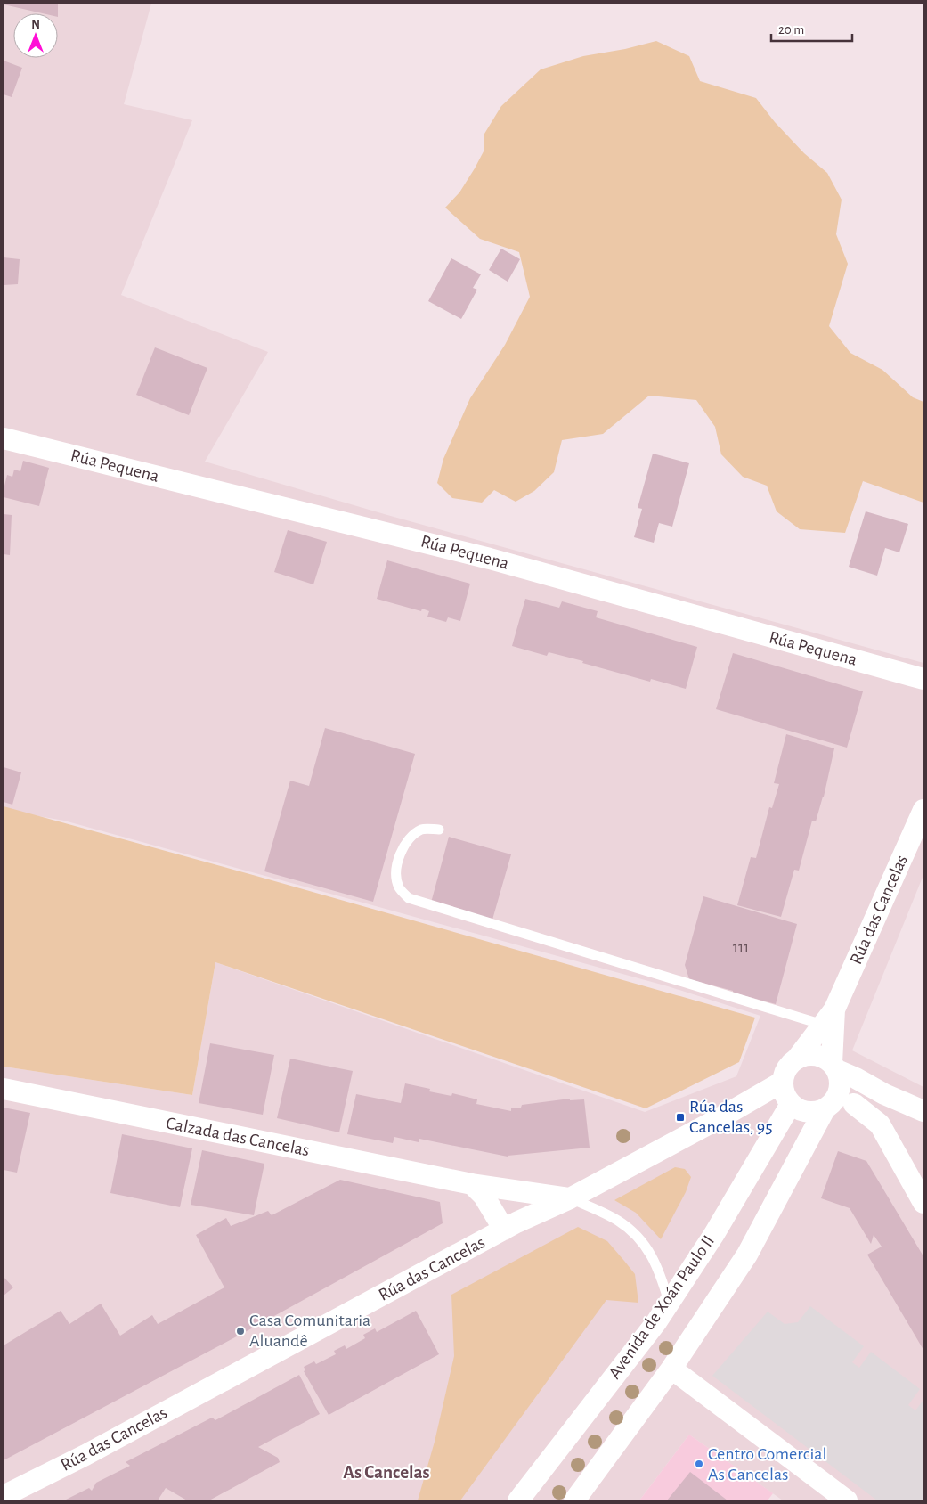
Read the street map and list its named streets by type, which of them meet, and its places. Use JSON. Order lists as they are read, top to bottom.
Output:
{
  "streets": {
    "street": [
      "Rúa Pequena",
      "Rúa das Cancelas",
      "Calzada das Cancelas",
      "Avenida de Xoán Paulo II"
    ]
  },
  "crossings": [
    ["Rúa das Cancelas", "Calzada das Cancelas"],
    ["Rúa das Cancelas", "Avenida de Xoán Paulo II"]
  ],
  "districts": ["As Cancelas"],
  "places": {
    "transit": ["Rúa das Cancelas, 95"],
    "other": ["Casa Comunitaria Aluandê", "Centro Comercial As Cancelas"]
  },
  "house_numbers": ["111"],
  "scale_bar": "20 m",
  "north": "top"
}
